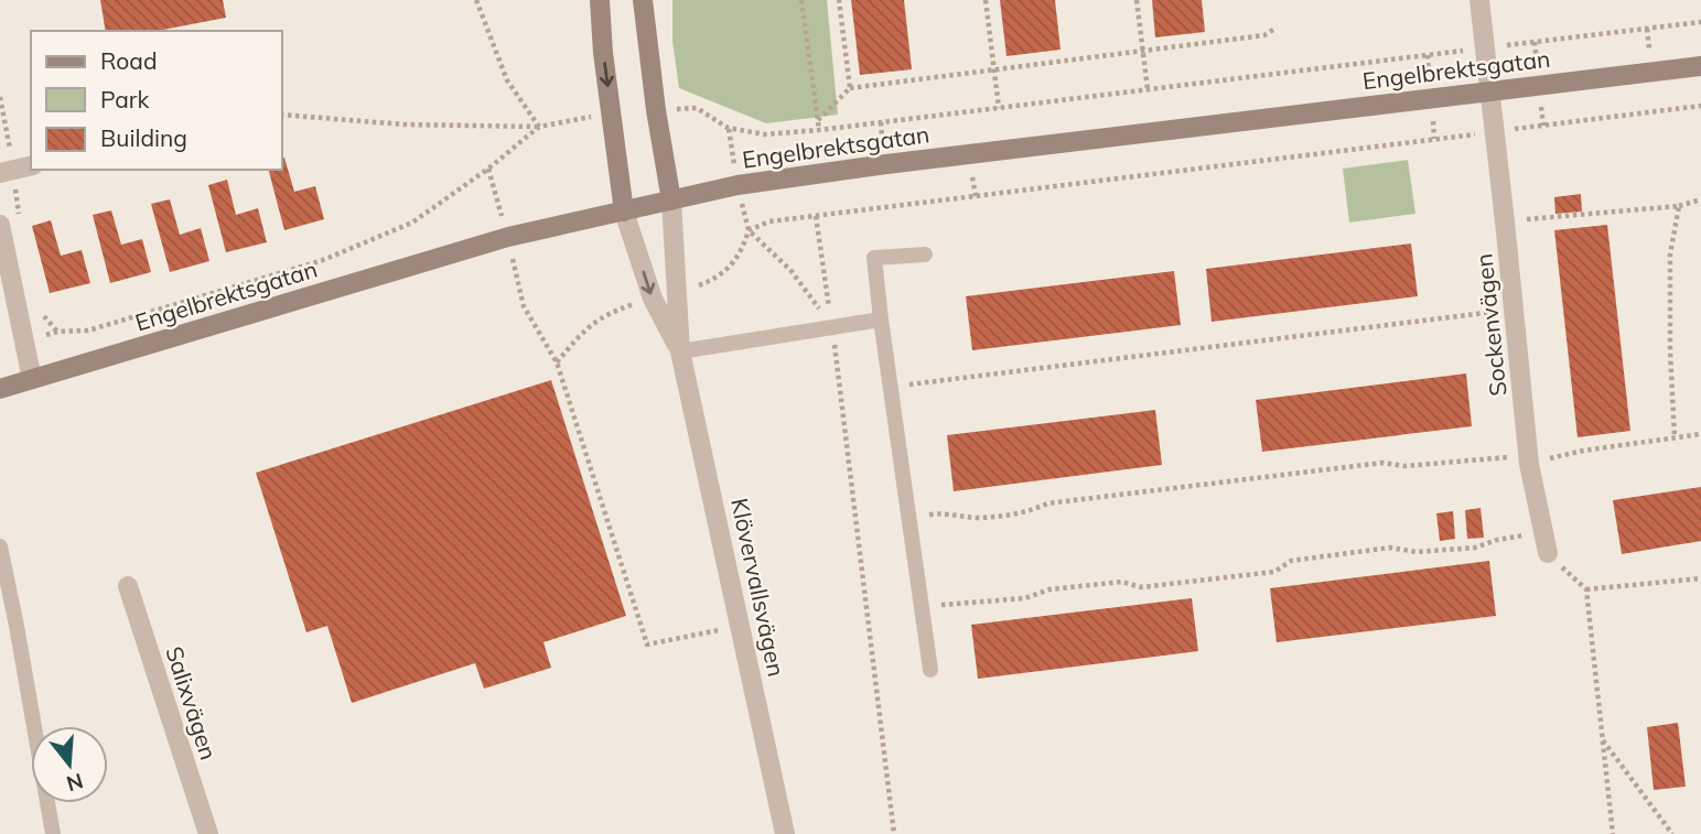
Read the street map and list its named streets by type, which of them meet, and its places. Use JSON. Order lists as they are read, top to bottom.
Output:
{
  "streets": {
    "main road": ["Engelbrektsgatan"],
    "street": ["Sockenvägen", "Klövervallsvägen", "Salixvägen"]
  },
  "crossings": [
    ["Engelbrektsgatan", "Sockenvägen"],
    ["Engelbrektsgatan", "Klövervallsvägen"]
  ],
  "legend": ["Road", "Park", "Building"],
  "north": "bottom"
}
